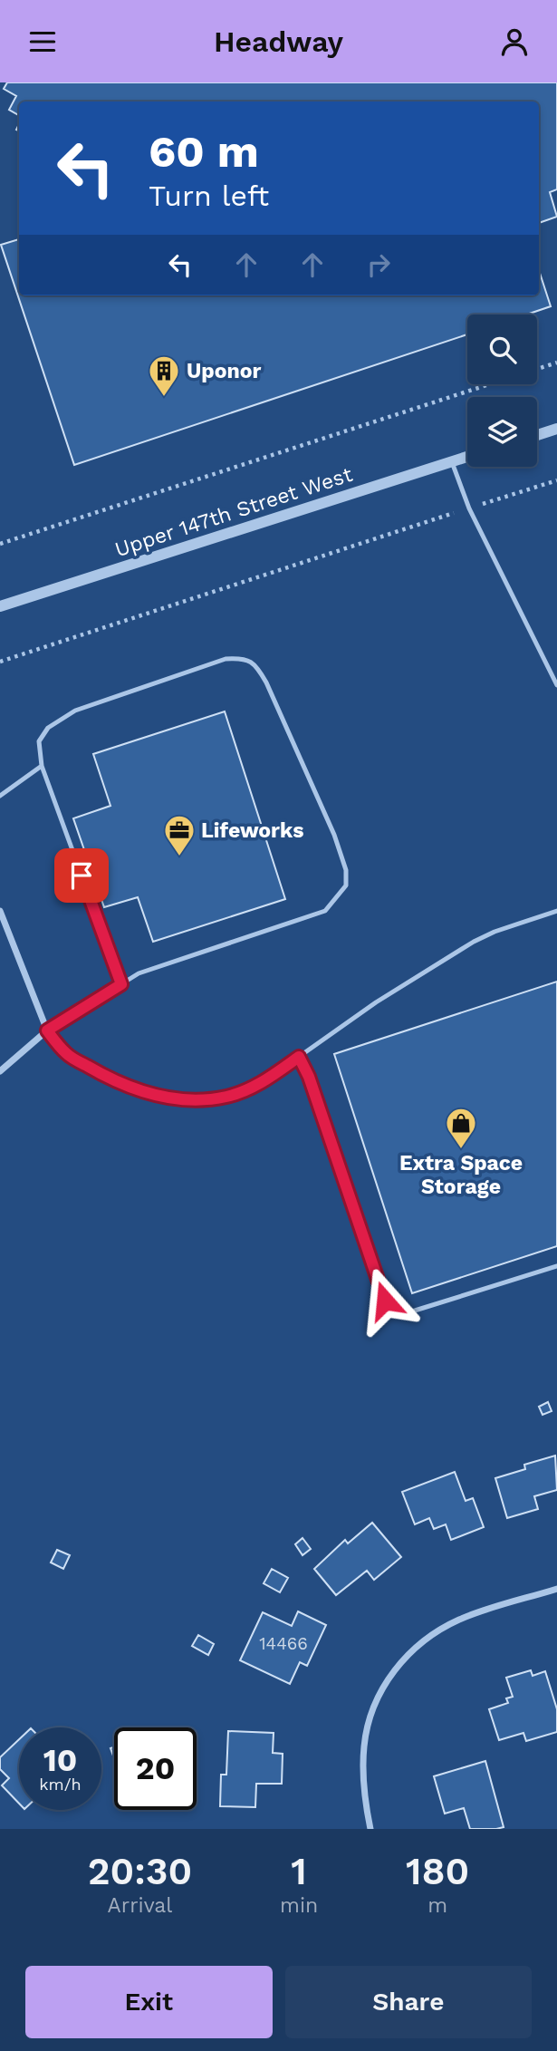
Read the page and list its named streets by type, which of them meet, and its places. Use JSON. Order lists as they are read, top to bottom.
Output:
{
  "streets": {
    "street": ["Upper 147th Street West"]
  },
  "places": {
    "building": ["Uponor"],
    "office": ["Lifeworks"],
    "shop": ["Extra Space Storage"]
  },
  "house_numbers": ["14466"],
  "page": {
    "header": "Headway",
    "turn": ["60 m", "Turn left"],
    "speed": "10 km/h",
    "limit": "20",
    "eta": [
      "20:30",
      "Arrival",
      "1",
      "min",
      "180",
      "m"
    ],
    "buttons": ["Exit", "Share"]
  }
}
